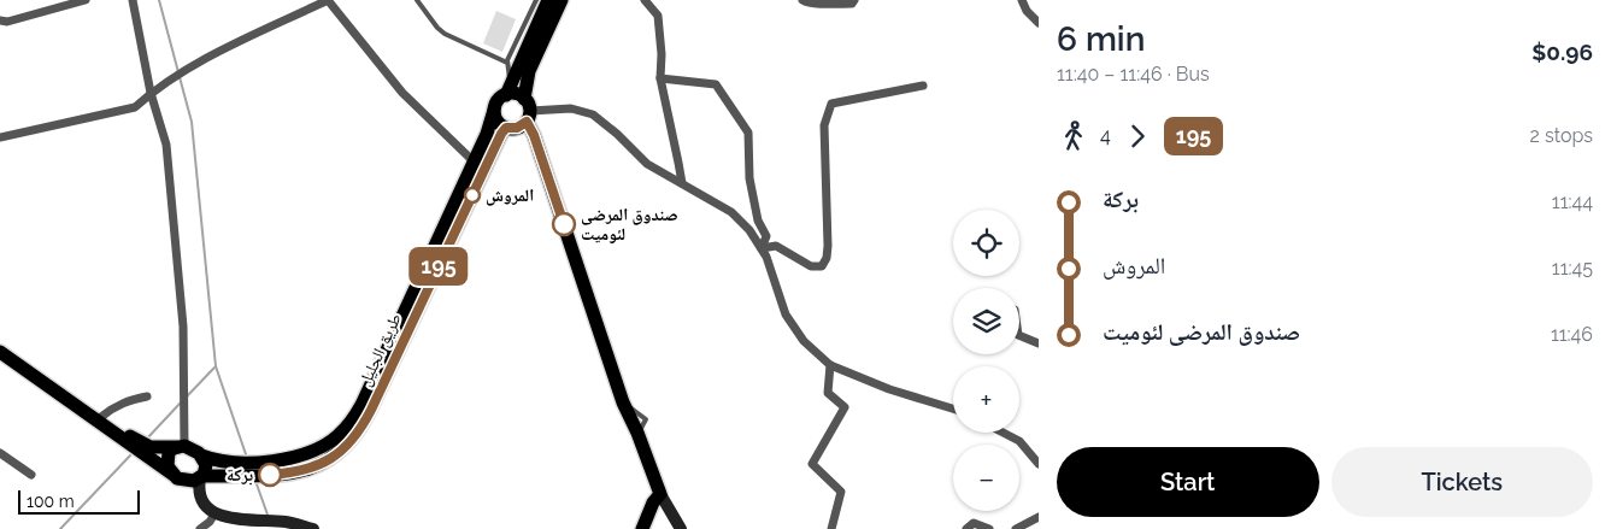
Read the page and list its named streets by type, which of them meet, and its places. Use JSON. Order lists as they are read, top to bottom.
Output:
{
  "streets": {
    "main road": ["طريق الجليل"]
  },
  "places": ["المروش", "صندوق المرضى لئوميت", "بركة"],
  "lines": ["bus line 195"],
  "scale_bar": "100 m",
  "page": {
    "on_map": "195",
    "heading": ["6 min", "11:40 – 11:46 · Bus", "$0.96"],
    "legs": ["4", "195", "2 stops"],
    "list": [
      {
        "name": "بركة",
        "value": "11:44"
      },
      {
        "name": "المروش",
        "value": "11:45"
      },
      {
        "name": "صندوق المرضى لئوميت",
        "value": "11:46"
      }
    ],
    "map_buttons": ["+", "−"],
    "buttons": ["Start", "Tickets"],
    "scale": "100 m"
  }
}
